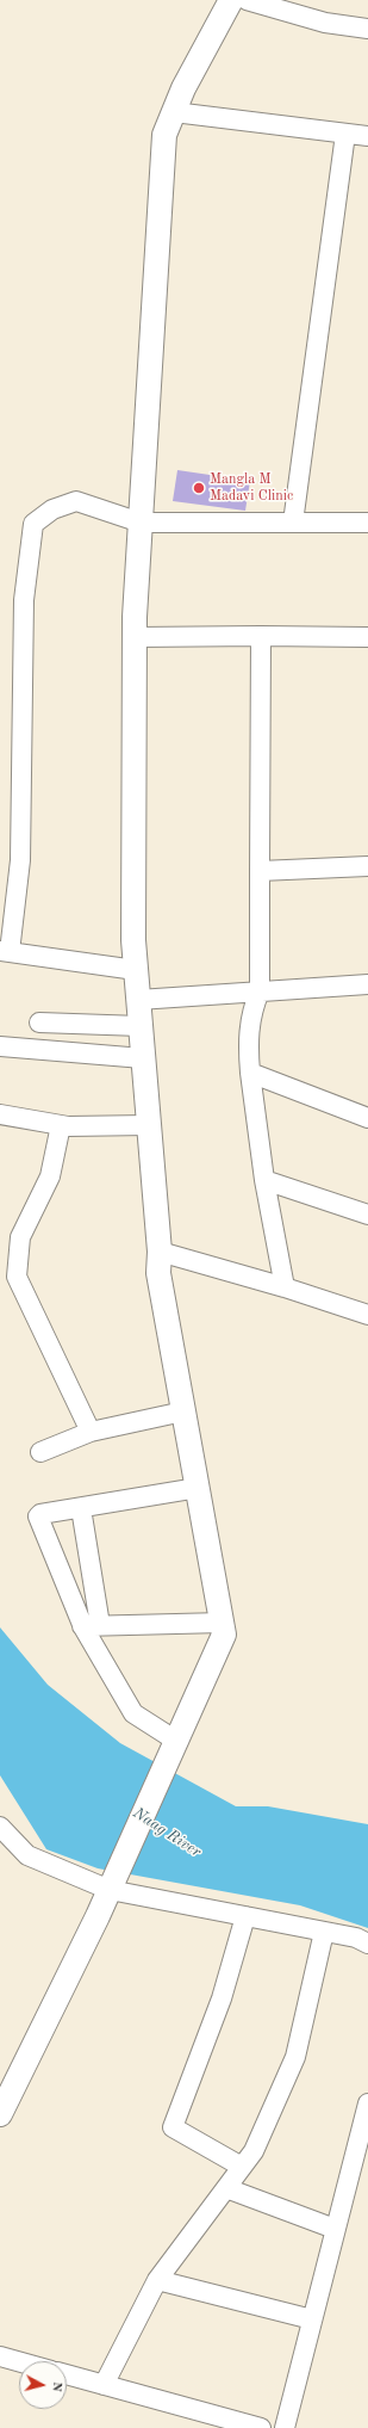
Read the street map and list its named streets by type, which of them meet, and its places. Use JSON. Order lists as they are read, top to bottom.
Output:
{
  "water": ["Naag River"],
  "places": ["Mangla M Madavi Clinic"],
  "north": "right"
}
